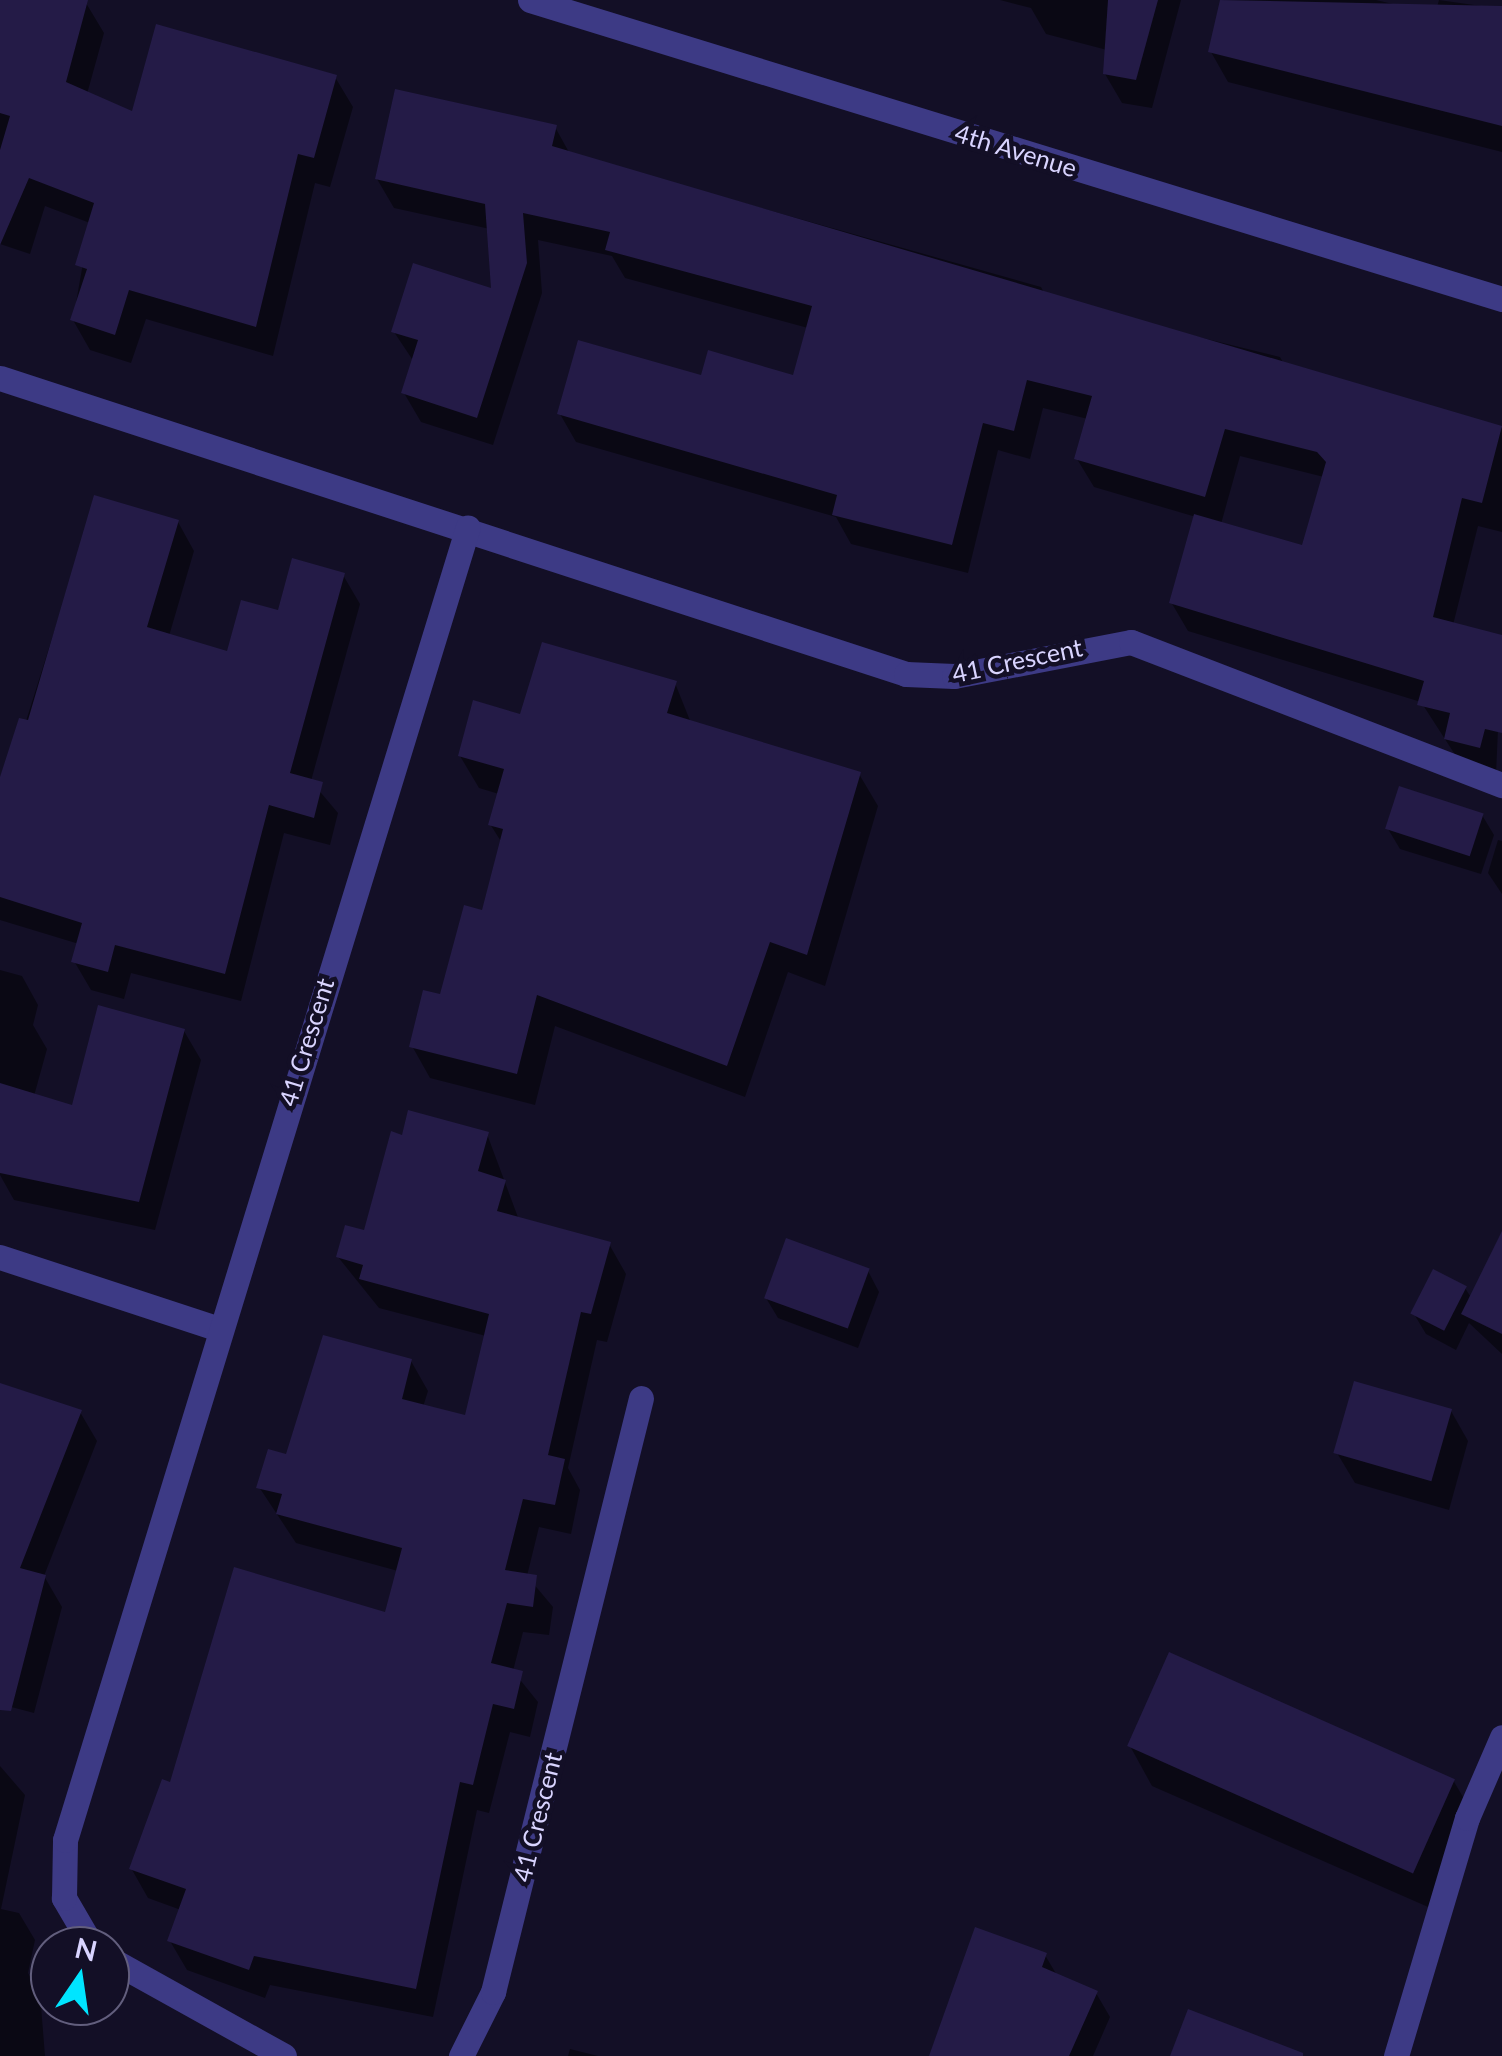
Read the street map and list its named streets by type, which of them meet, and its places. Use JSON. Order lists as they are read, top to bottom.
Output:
{
  "streets": {
    "street": ["4th Avenue", "41 Crescent"]
  },
  "north": "top"
}
